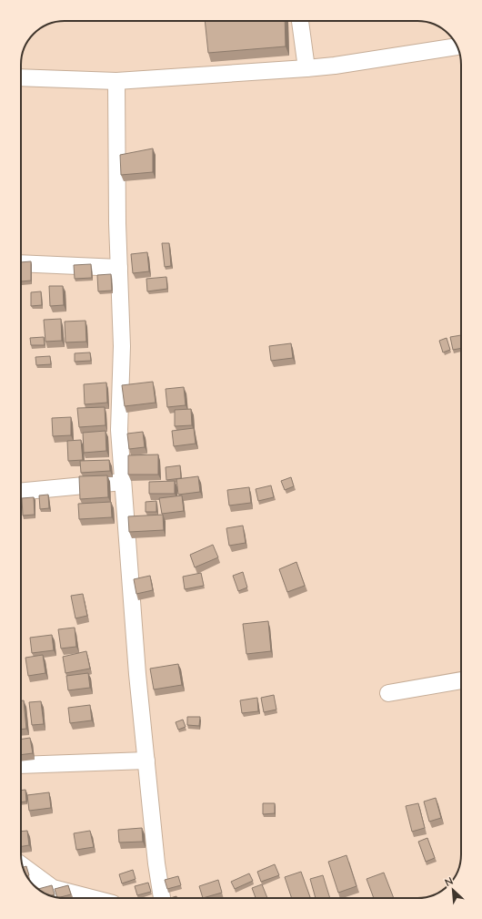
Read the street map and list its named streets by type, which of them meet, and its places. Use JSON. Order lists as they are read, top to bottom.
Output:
{
  "north": "top left"
}
